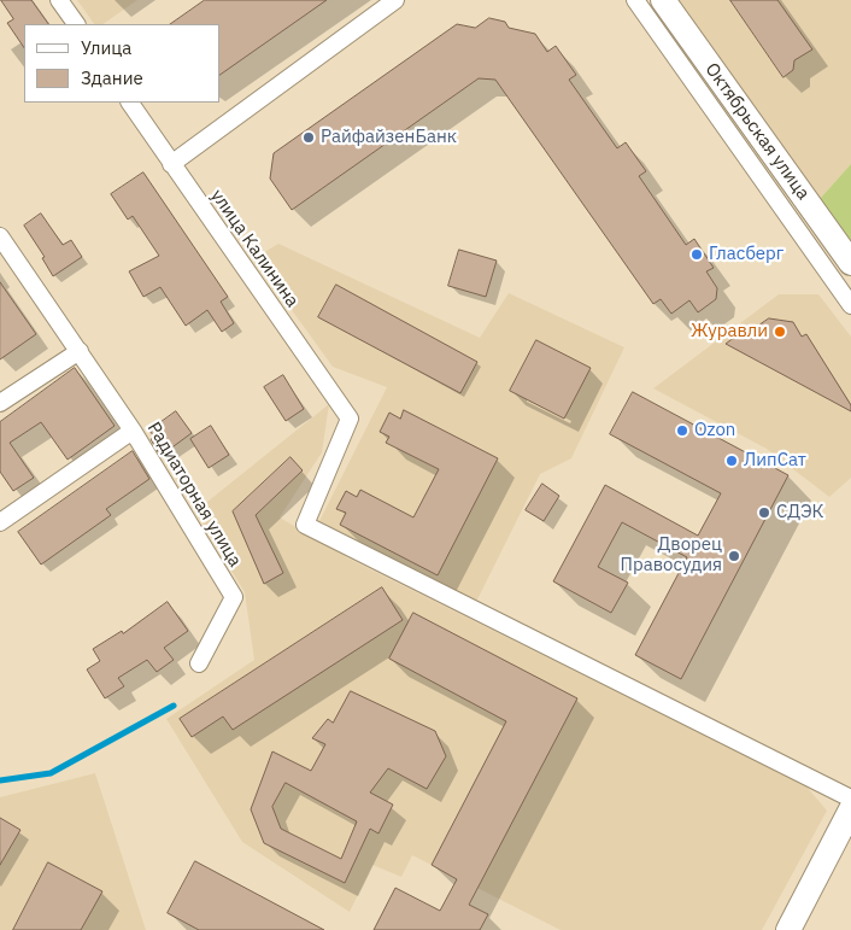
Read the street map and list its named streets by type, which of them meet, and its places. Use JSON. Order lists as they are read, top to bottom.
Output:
{
  "streets": {
    "street": ["Октябрьская улица", "улица Калинина", "Радиаторная улица"]
  },
  "places": [
    "РайфайзенБанк",
    "Гласберг",
    "Журавли",
    "Ozon",
    "ЛипСат",
    "СДЭК",
    "Дворец Правосудия"
  ],
  "legend": ["Улица", "Здание"]
}
